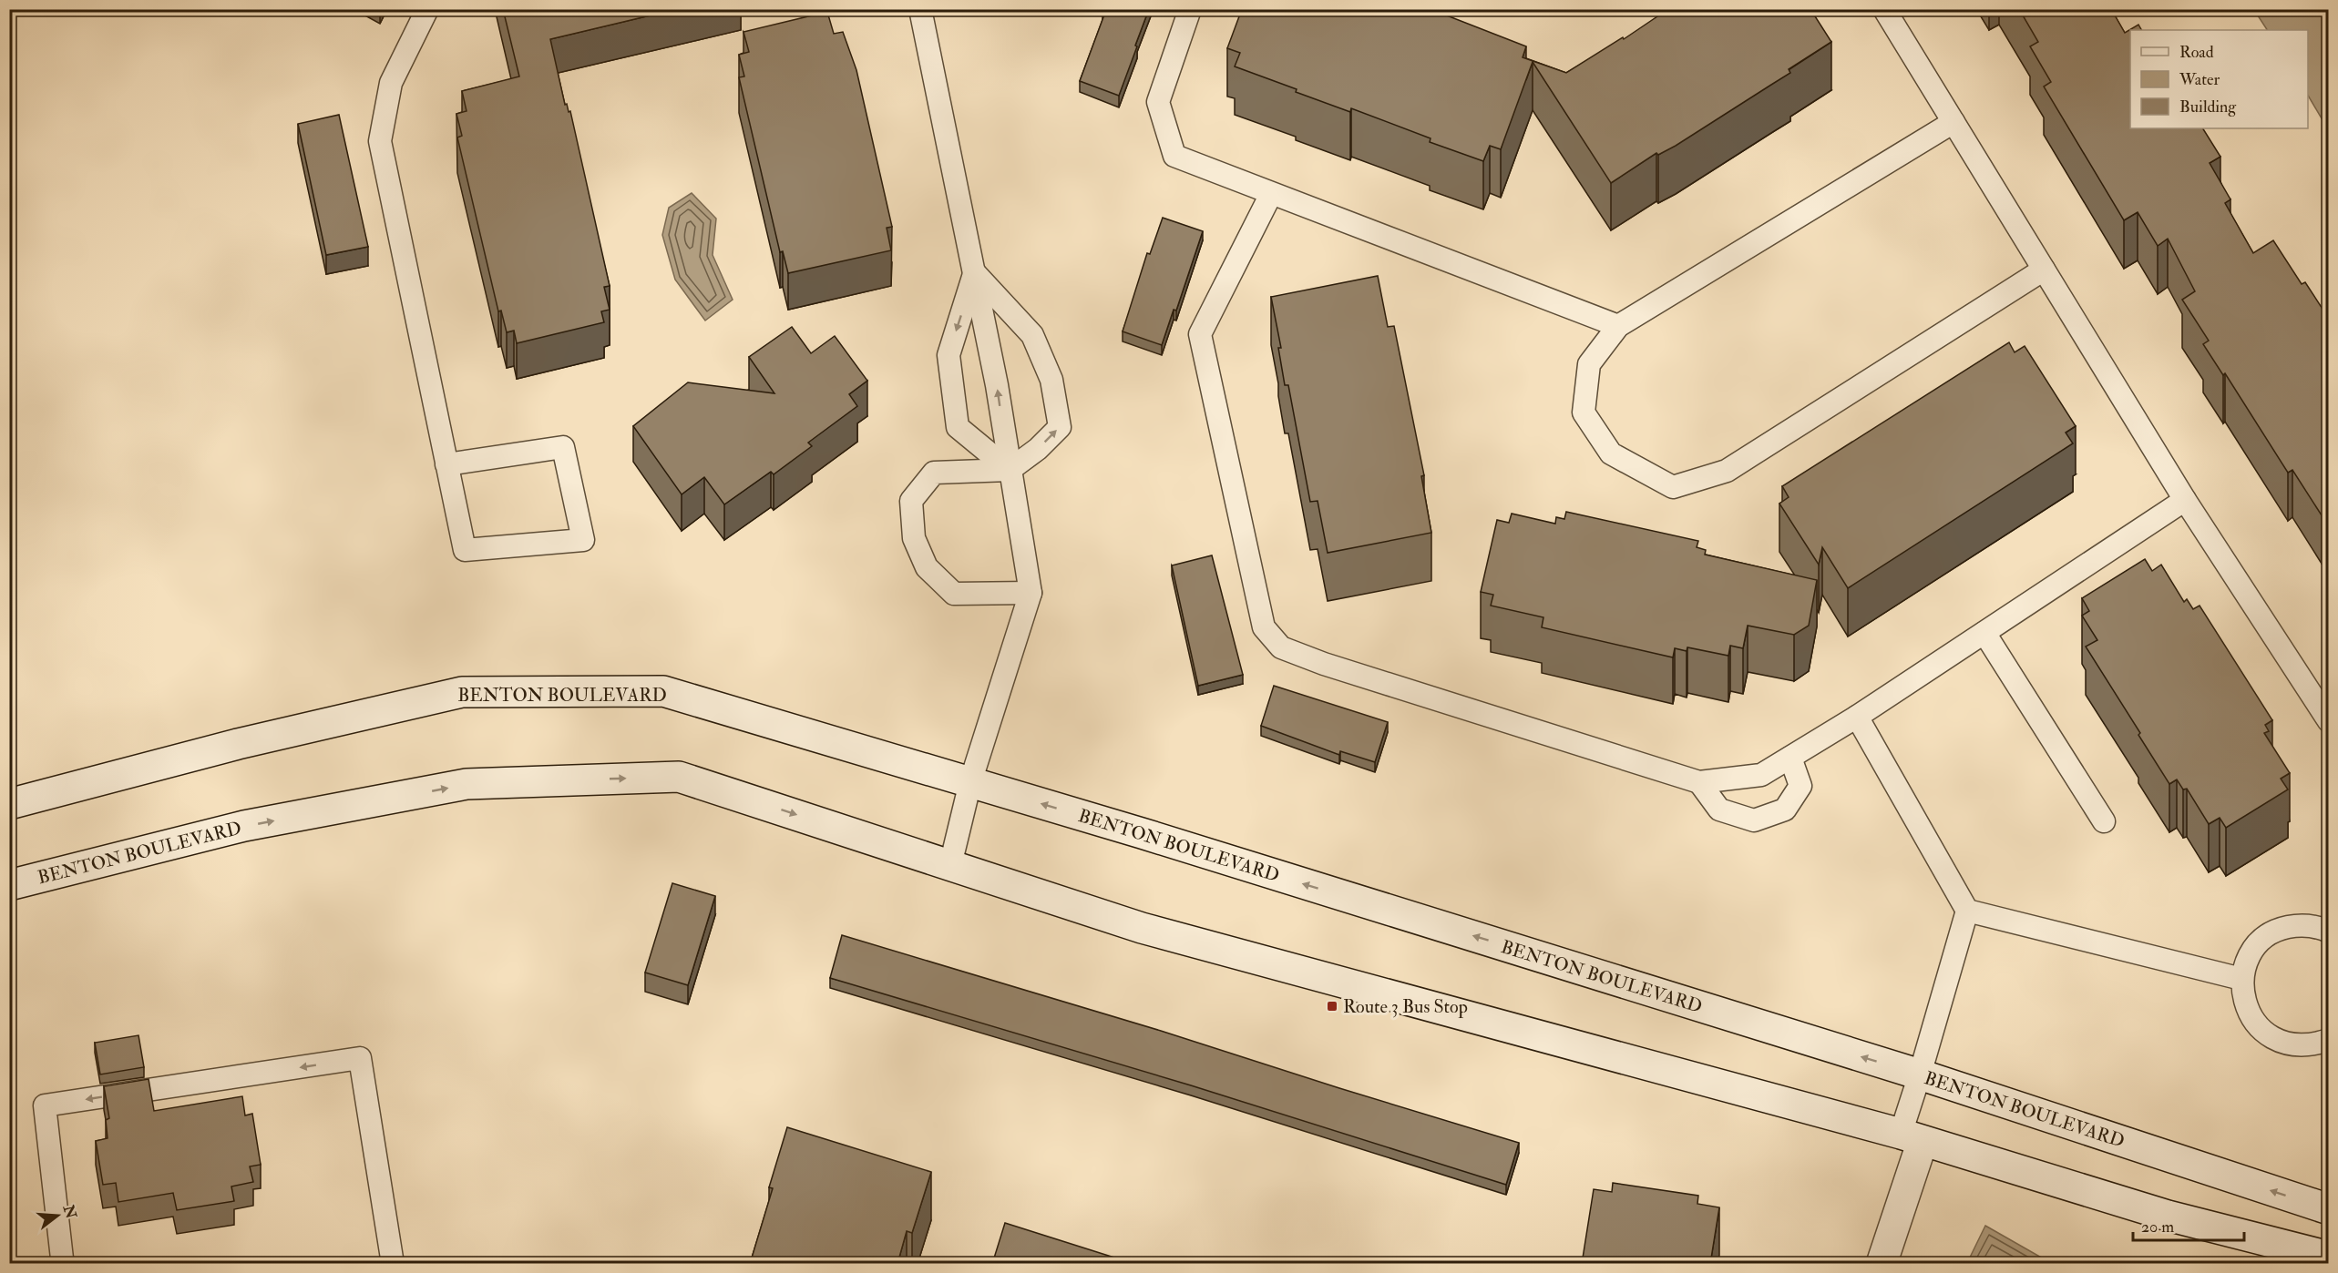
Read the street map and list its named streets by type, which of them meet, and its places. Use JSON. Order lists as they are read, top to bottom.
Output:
{
  "streets": {
    "street": ["BENTON BOULEVARD"]
  },
  "places": {
    "transit": ["Route 3 Bus Stop"]
  },
  "legend": ["Road", "Water", "Building"],
  "scale_bar": "20 m",
  "north": "right"
}
